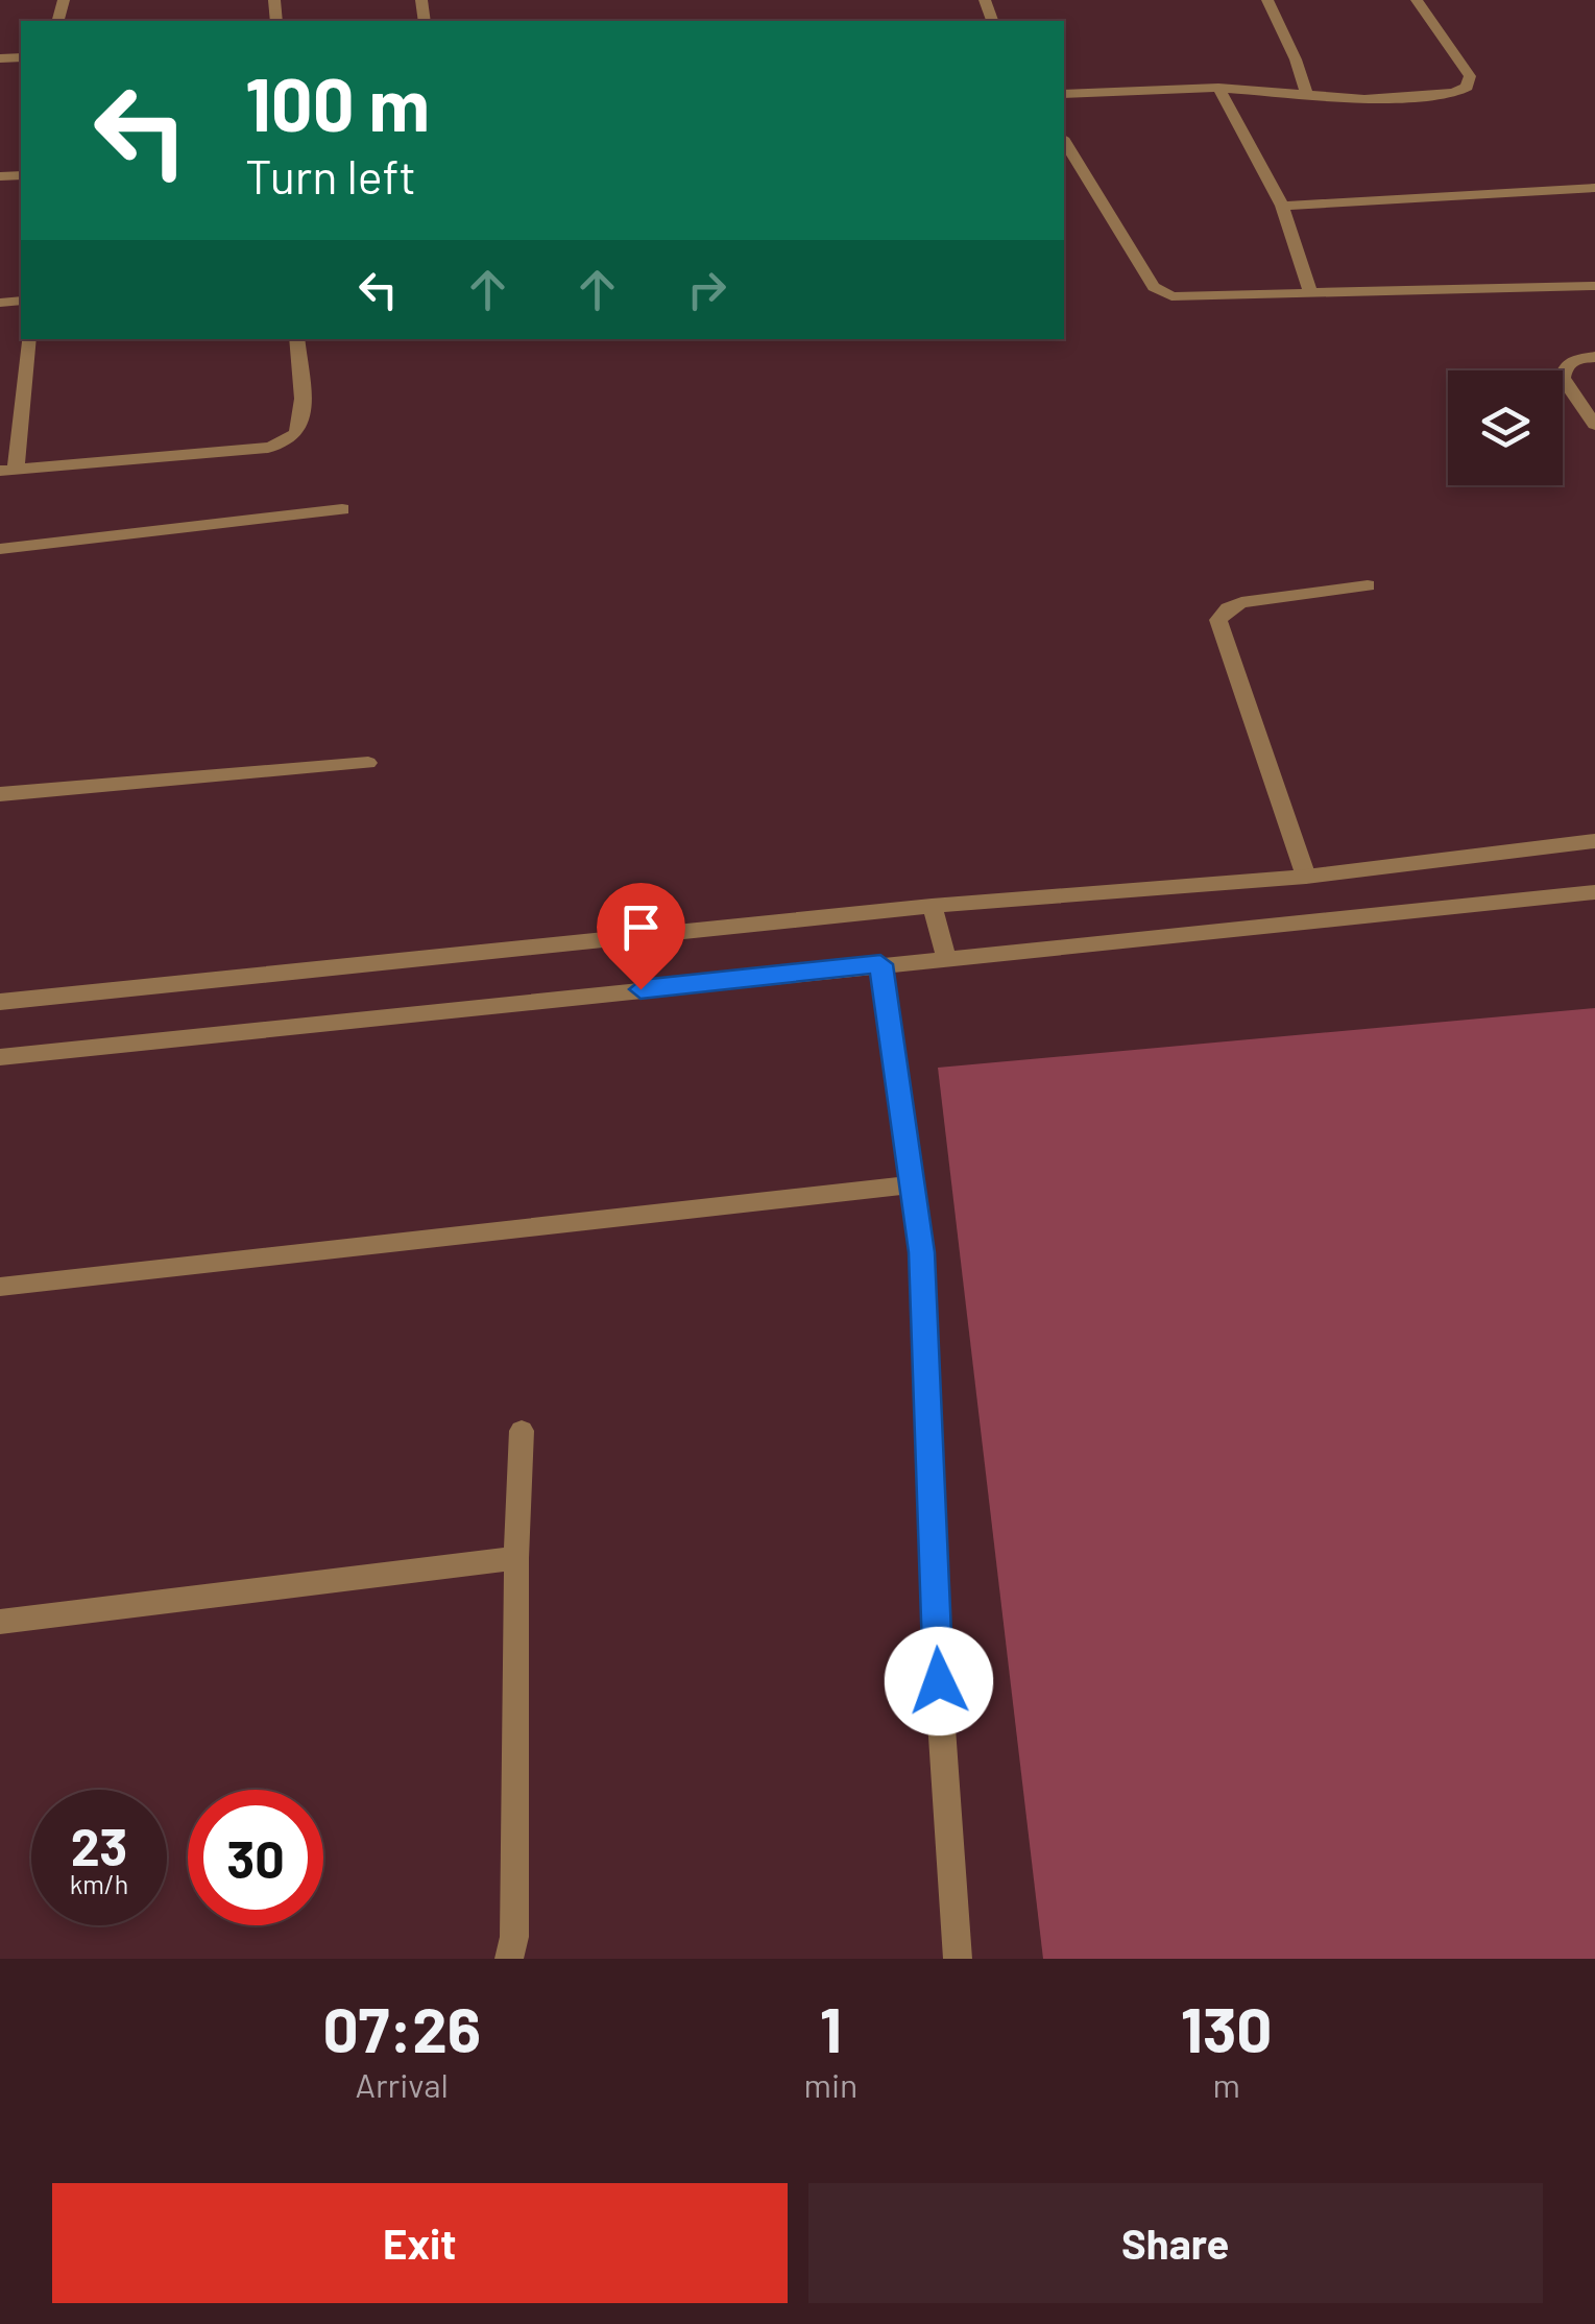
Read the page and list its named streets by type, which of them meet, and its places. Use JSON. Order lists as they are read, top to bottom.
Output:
{
  "page": {
    "turn": ["100 m", "Turn left"],
    "speed": "23 km/h",
    "limit": "30",
    "eta": [
      "07:26",
      "Arrival",
      "1",
      "min",
      "130",
      "m"
    ],
    "buttons": ["Exit", "Share"]
  }
}
